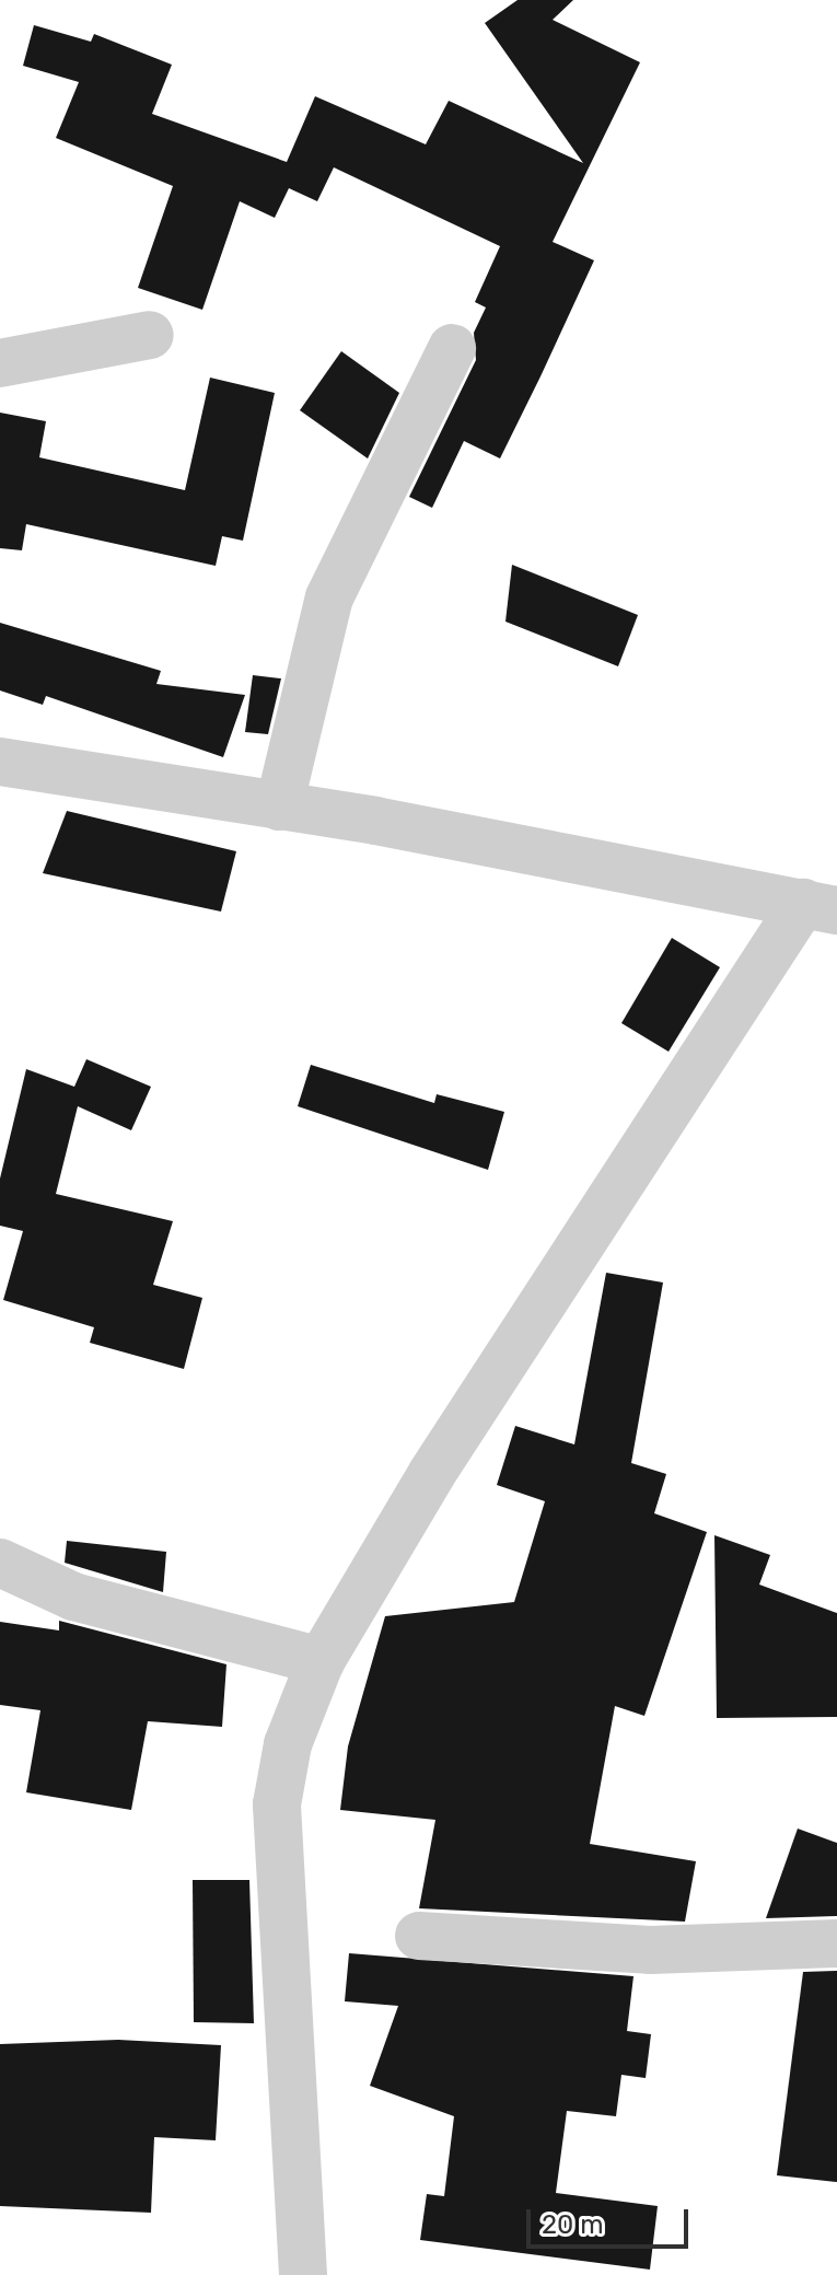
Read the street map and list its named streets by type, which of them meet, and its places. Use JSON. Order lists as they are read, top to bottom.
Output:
{
  "scale_bar": "20 m"
}
